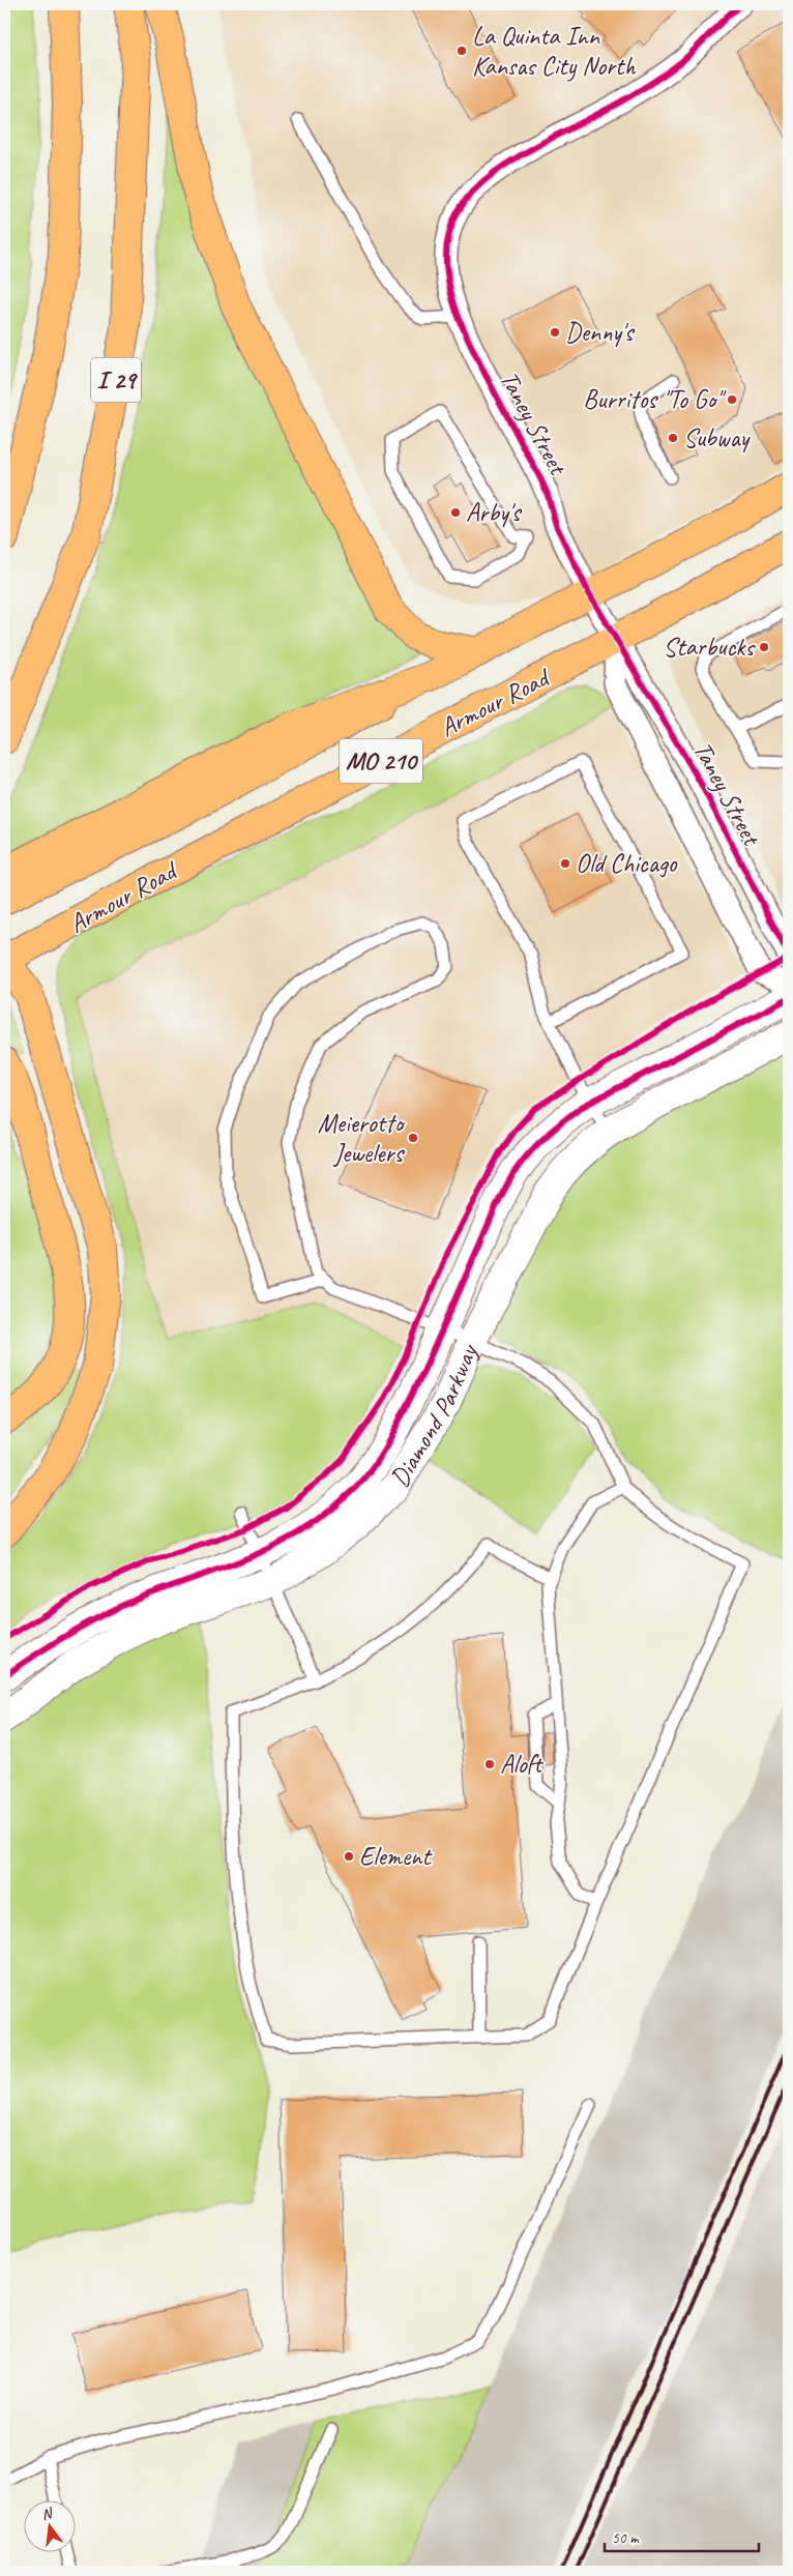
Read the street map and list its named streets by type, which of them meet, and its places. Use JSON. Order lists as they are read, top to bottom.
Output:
{
  "streets": {
    "main road": ["I 29", "Armour Road", "MO 210"],
    "street": ["Taney Street", "Diamond Parkway"]
  },
  "crossings": [
    ["Taney Street", "Armour Road"]
  ],
  "places": [
    "La Quinta Inn Kansas City North",
    "Denny's",
    "Burritos \"To Go\"",
    "Subway",
    "Arby's",
    "Starbucks",
    "Old Chicago",
    "Meierotto Jewelers",
    "Aloft",
    "Element"
  ],
  "scale_bar": "50 m",
  "north": "top"
}
